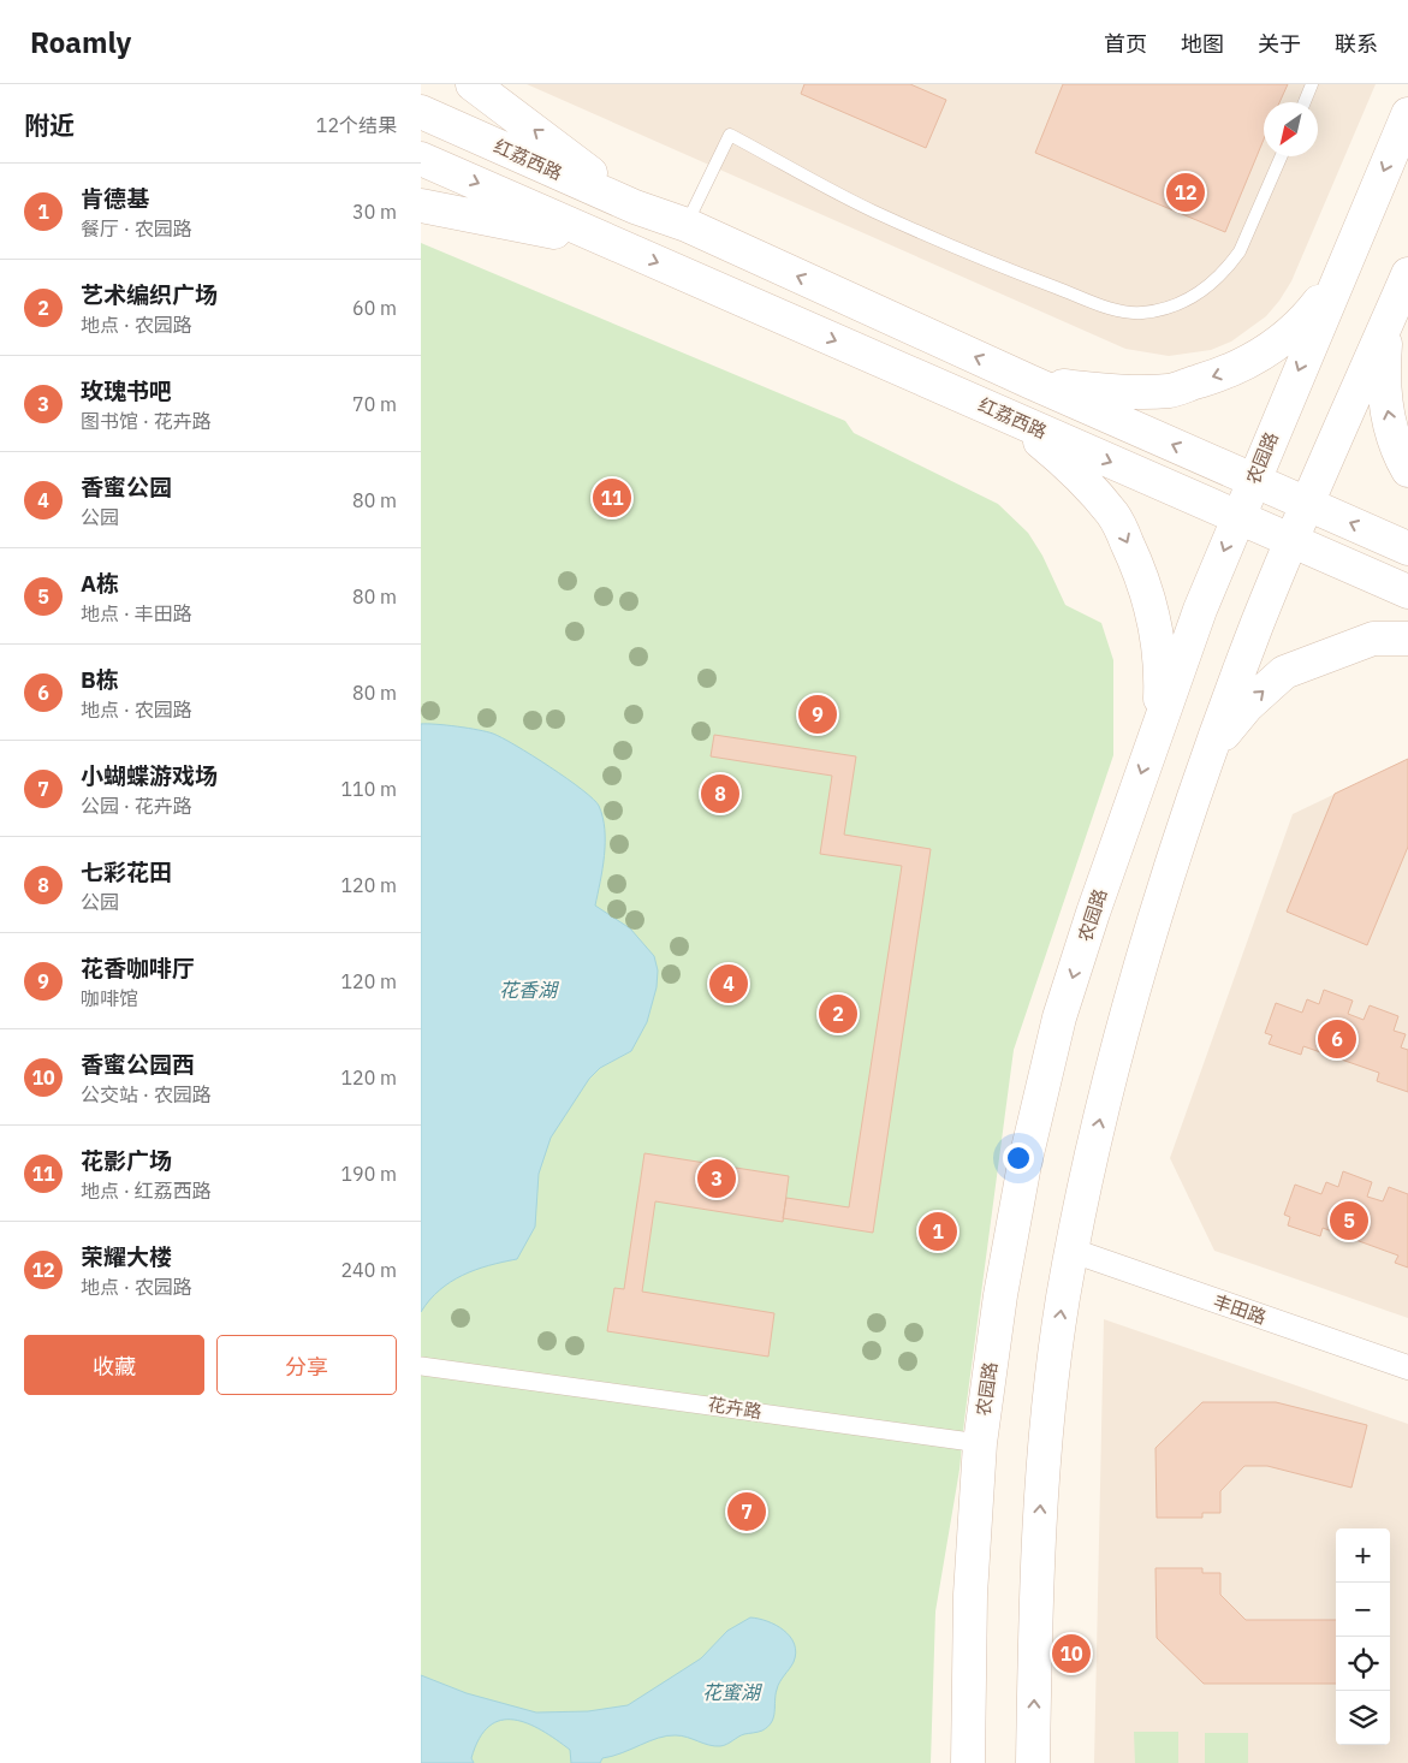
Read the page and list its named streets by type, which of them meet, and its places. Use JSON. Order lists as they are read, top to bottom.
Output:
{
  "streets": {
    "main road": ["红荔西路", "农园路"],
    "street": ["丰田路", "花卉路"]
  },
  "crossings": [
    ["红荔西路", "农园路"],
    ["农园路", "花卉路"]
  ],
  "water": ["花香湖", "花蜜湖"],
  "north": "bottom left",
  "page": {
    "header": "Roamly",
    "nav": [
      "首页",
      "地图",
      "关于",
      "联系"
    ],
    "heading": ["附近", "12个结果"],
    "list": [
      {
        "mark": "1",
        "name": "肯德基",
        "note": "餐厅 · 农园路",
        "value": "30 m"
      },
      {
        "mark": "2",
        "name": "艺术编织广场",
        "note": "地点 · 农园路",
        "value": "60 m"
      },
      {
        "mark": "3",
        "name": "玫瑰书吧",
        "note": "图书馆 · 花卉路",
        "value": "70 m"
      },
      {
        "mark": "4",
        "name": "香蜜公园",
        "note": "公园",
        "value": "80 m"
      },
      {
        "mark": "5",
        "name": "A栋",
        "note": "地点 · 丰田路",
        "value": "80 m"
      },
      {
        "mark": "6",
        "name": "B栋",
        "note": "地点 · 农园路",
        "value": "80 m"
      },
      {
        "mark": "7",
        "name": "小蝴蝶游戏场",
        "note": "公园 · 花卉路",
        "value": "110 m"
      },
      {
        "mark": "8",
        "name": "七彩花田",
        "note": "公园",
        "value": "120 m"
      },
      {
        "mark": "9",
        "name": "花香咖啡厅",
        "note": "咖啡馆",
        "value": "120 m"
      },
      {
        "mark": "10",
        "name": "香蜜公园西",
        "note": "公交站 · 农园路",
        "value": "120 m"
      },
      {
        "mark": "11",
        "name": "花影广场",
        "note": "地点 · 红荔西路",
        "value": "190 m"
      },
      {
        "mark": "12",
        "name": "荣耀大楼",
        "note": "地点 · 农园路",
        "value": "240 m"
      }
    ],
    "pins": [
      "12",
      "11",
      "9",
      "8",
      "4",
      "2",
      "6",
      "3",
      "5",
      "1",
      "7",
      "10"
    ],
    "buttons": ["收藏", "分享"],
    "map_buttons": ["+", "−"]
  }
}
